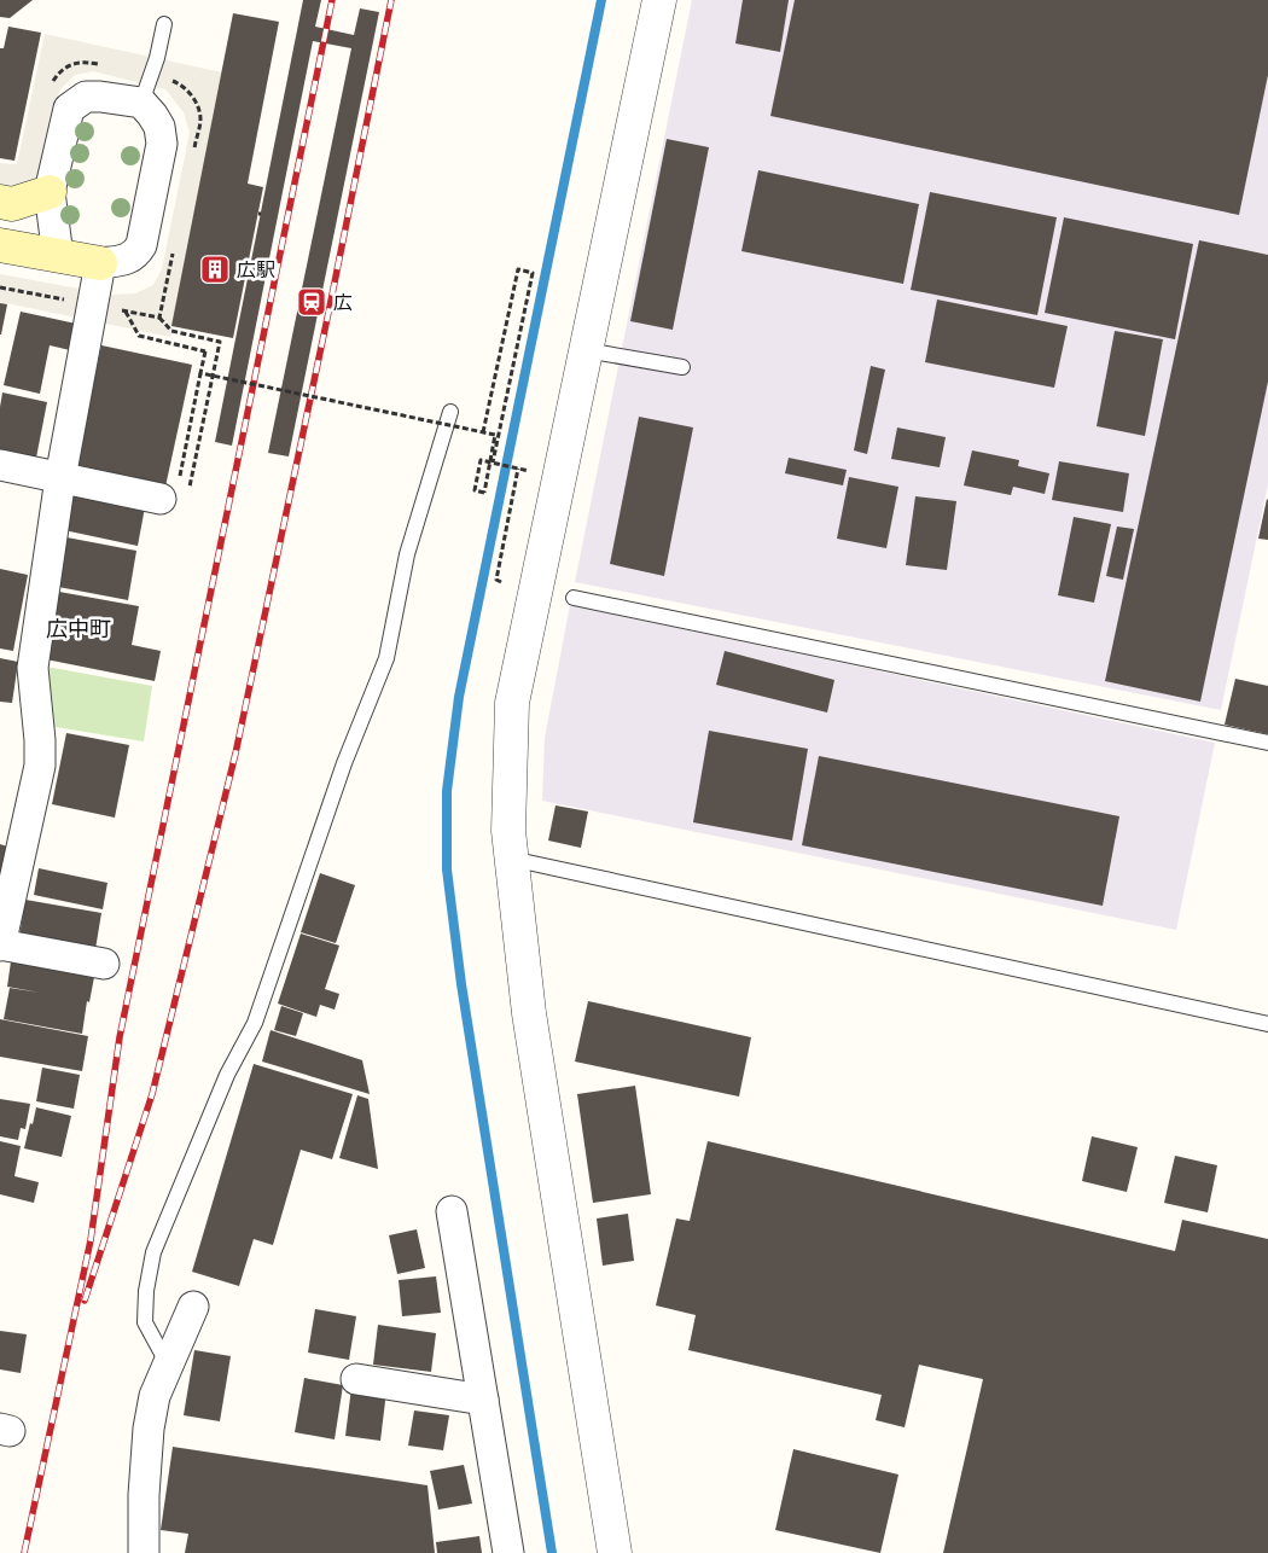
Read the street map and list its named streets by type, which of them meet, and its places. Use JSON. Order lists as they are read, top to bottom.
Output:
{
  "districts": ["広中町"],
  "places": {
    "building": ["広駅"],
    "station": ["広"]
  }
}
